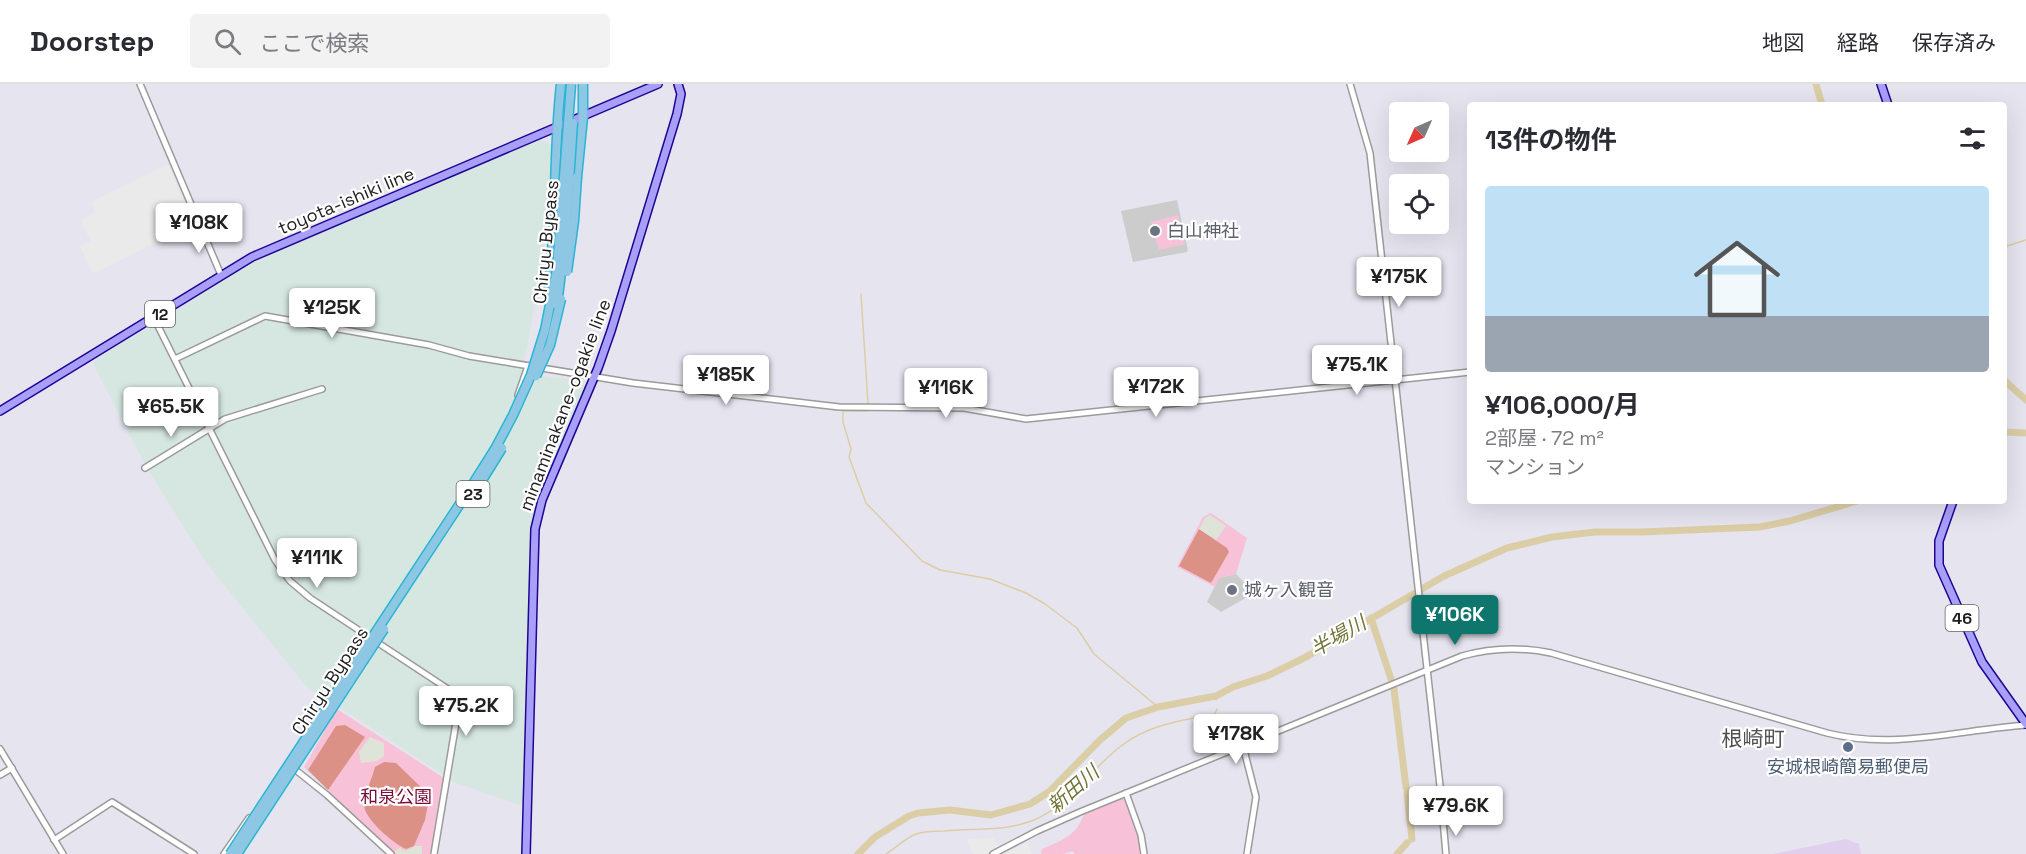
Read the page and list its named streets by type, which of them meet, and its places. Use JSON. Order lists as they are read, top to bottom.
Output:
{
  "streets": {
    "highway": ["Chiryu Bypass", "23"],
    "main road": [
      "toyota-ishiki line",
      "12",
      "minaminakane-ogakie line",
      "46"
    ]
  },
  "crossings": [
    ["toyota-ishiki line", "23"],
    ["Chiryu Bypass", "23"]
  ],
  "districts": ["根崎町"],
  "water": ["半場川", "新田川"],
  "parks": ["和泉公園"],
  "places": ["白山神社", "城ヶ入観音", "安城根崎簡易郵便局"],
  "north": "bottom left",
  "page": {
    "header": "Doorstep",
    "search": "ここで検索",
    "nav": ["地図", "経路", "保存済み"],
    "heading": "13件の物件",
    "list": [
      {
        "name": "¥106,000/月",
        "note": "2部屋 · 72 m² · マンション"
      }
    ],
    "price": [
      "¥108K",
      "¥175K",
      "¥125K",
      "¥75.1K",
      "¥185K",
      "¥172K",
      "¥116K",
      "¥65.5K",
      "¥111K",
      "¥106K",
      "¥75.2K",
      "¥178K",
      "¥79.6K"
    ]
  }
}
